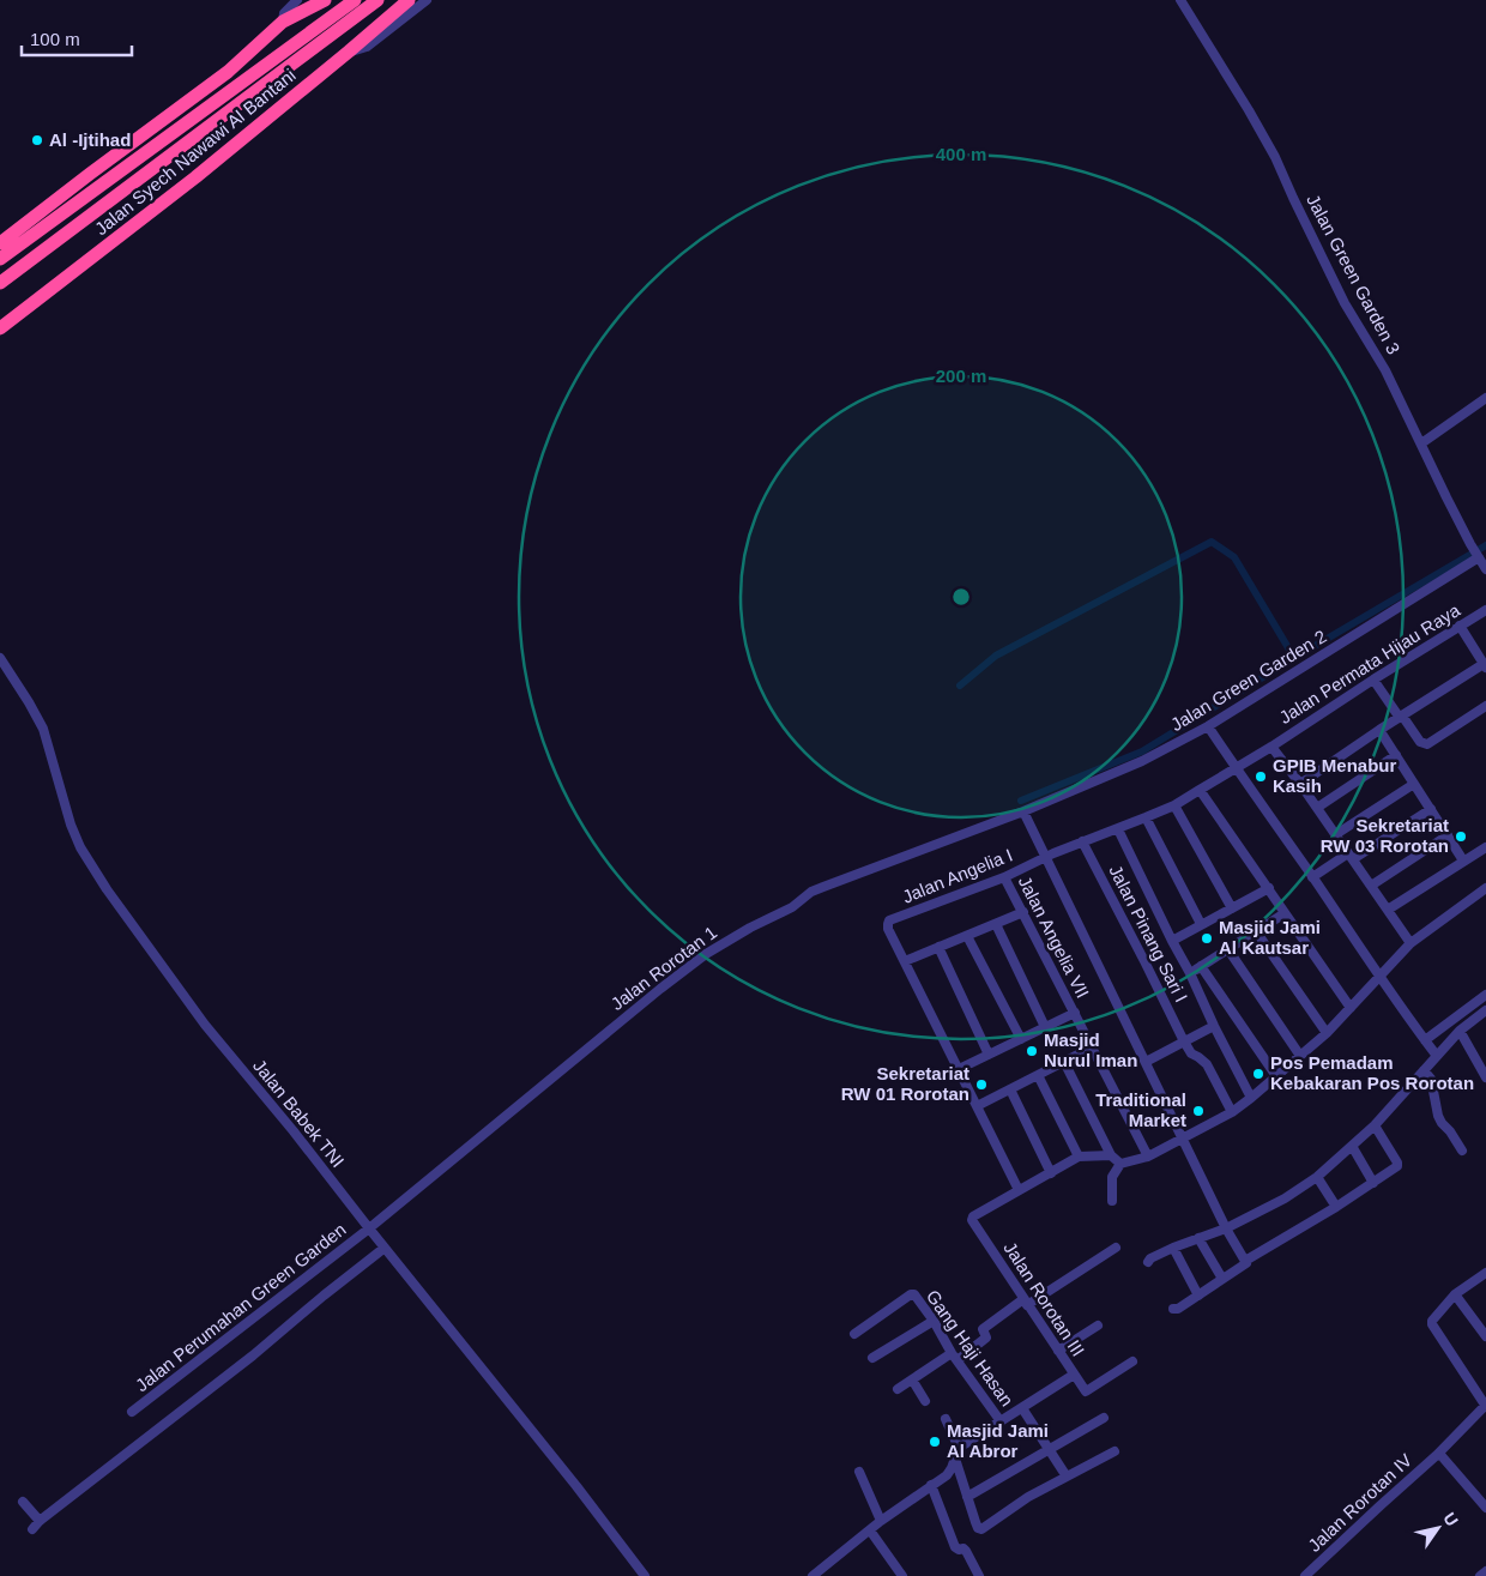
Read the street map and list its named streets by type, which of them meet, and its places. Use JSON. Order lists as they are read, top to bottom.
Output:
{
  "streets": {
    "highway": ["Jalan Syech Nawawi Al Bantani"],
    "street": [
      "Jalan Green Garden 3",
      "Jalan Permata Hijau Raya",
      "Jalan Green Garden 2",
      "Jalan Angelia I",
      "Jalan Pinang Sari I",
      "Jalan Angelia VII",
      "Jalan Rorotan 1",
      "Jalan Babek TNI",
      "Jalan Rorotan III",
      "Jalan Perumahan Green Garden",
      "Gang Haji Hasan",
      "Jalan Rorotan IV"
    ]
  },
  "crossings": [
    ["Jalan Green Garden 3", "Jalan Green Garden 2"],
    ["Jalan Green Garden 2", "Jalan Rorotan 1"],
    ["Jalan Angelia I", "Jalan Pinang Sari I"],
    ["Jalan Angelia I", "Jalan Angelia VII"],
    ["Jalan Rorotan 1", "Jalan Babek TNI"],
    ["Jalan Rorotan 1", "Jalan Perumahan Green Garden"],
    ["Jalan Babek TNI", "Jalan Perumahan Green Garden"],
    ["Jalan Rorotan III", "Gang Haji Hasan"]
  ],
  "places": [
    "Al -Ijtihad",
    "GPIB Menabur Kasih",
    "Sekretariat RW 03 Rorotan",
    "Masjid Jami Al Kautsar",
    "Masjid Nurul Iman",
    "Pos Pemadam Kebakaran Pos Rorotan",
    "Sekretariat RW 01 Rorotan",
    "Traditional Market",
    "Masjid Jami Al Abror"
  ],
  "scale_bar": "100 m",
  "north": "top right",
  "rings": ["400 m", "200 m"]
}
